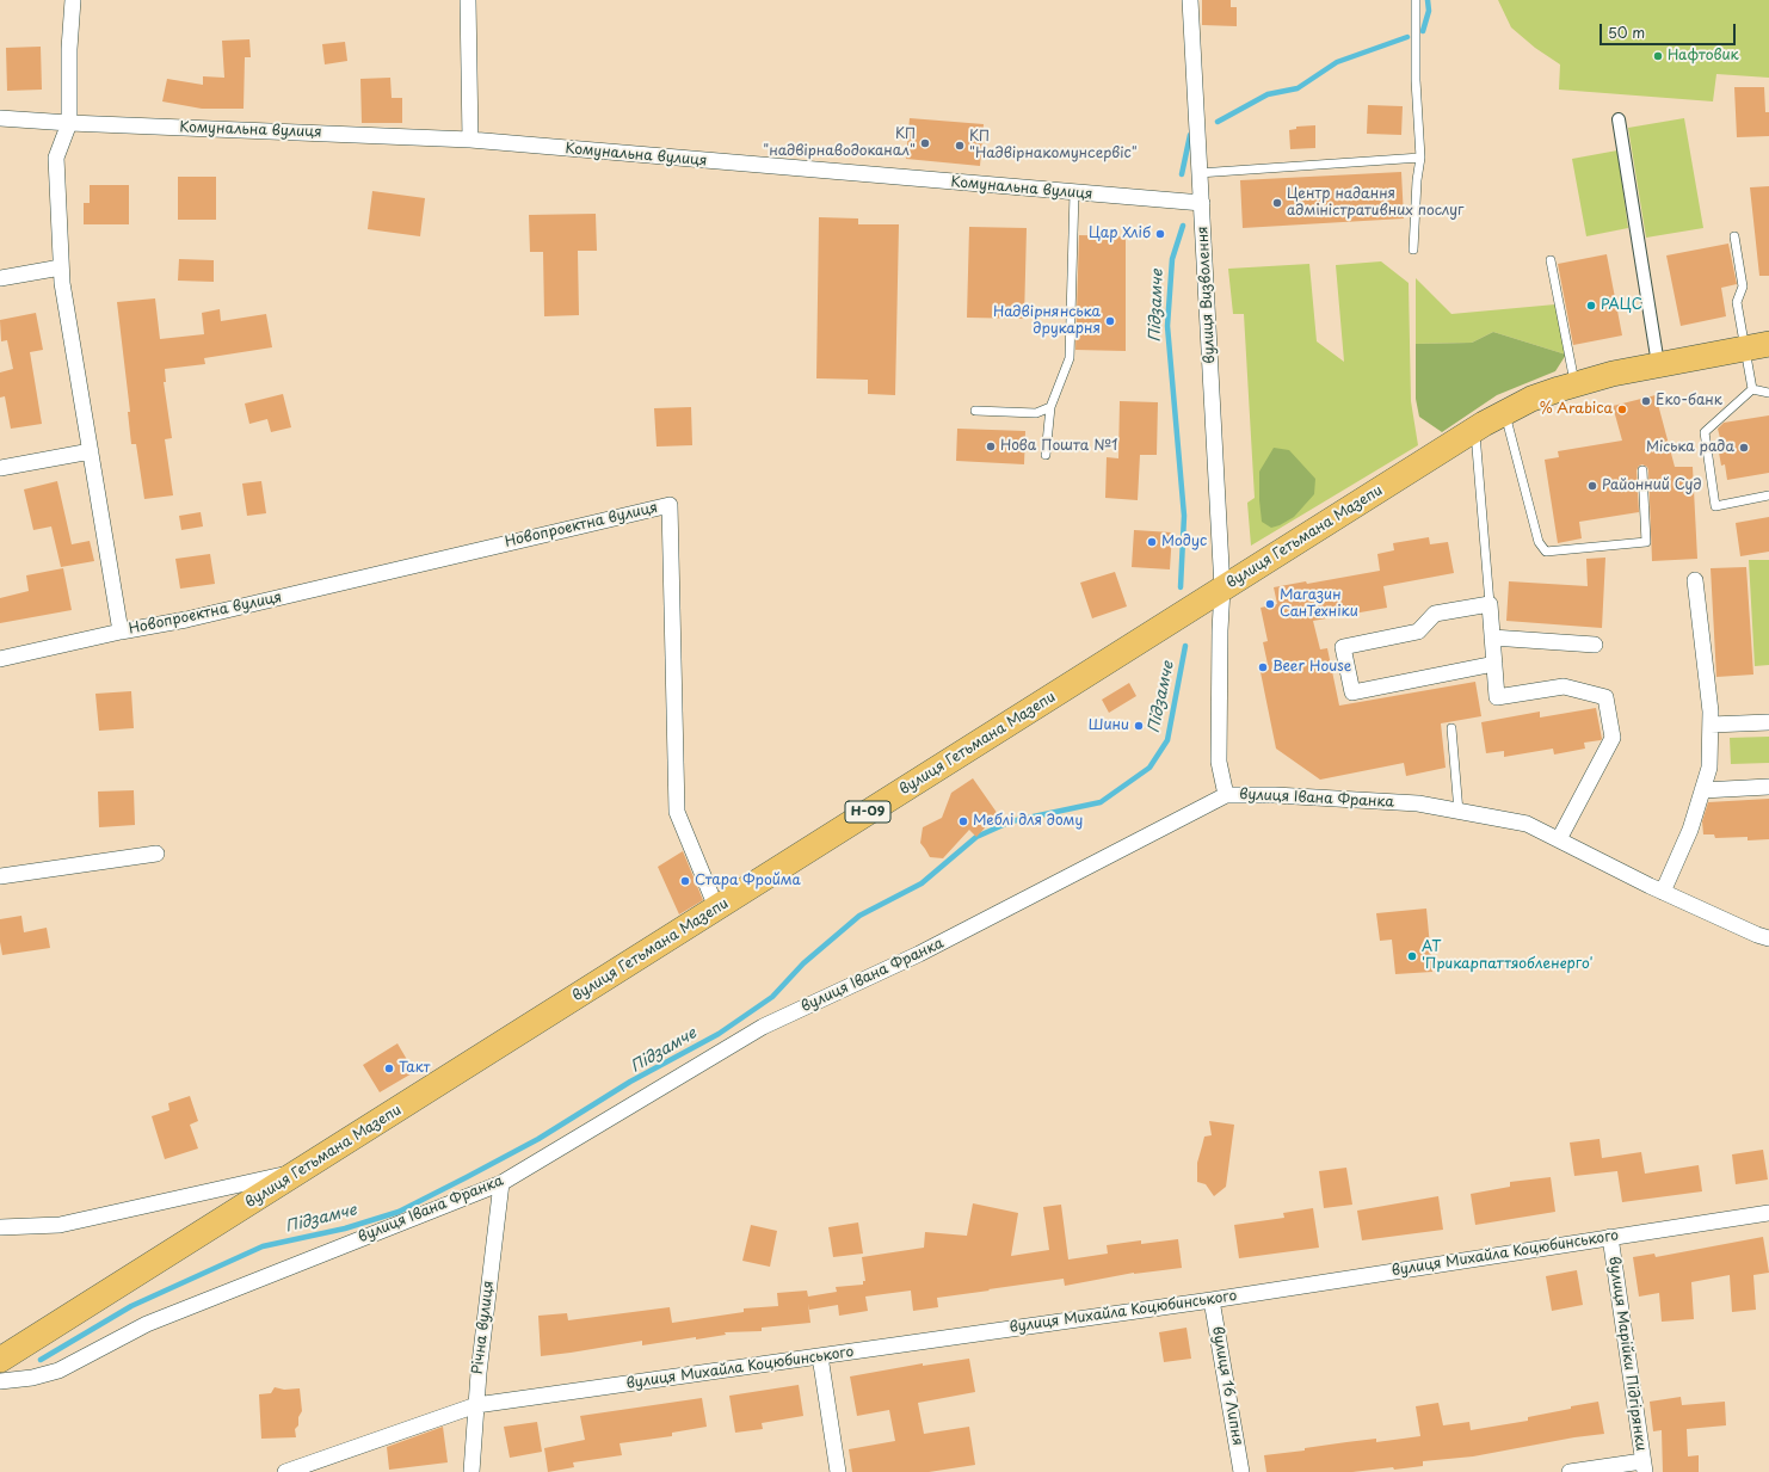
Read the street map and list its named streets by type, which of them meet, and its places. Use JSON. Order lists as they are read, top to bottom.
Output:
{
  "streets": {
    "main road": ["вулиця Гетьмана Мазепи", "Н-09"],
    "street": [
      "Комунальна вулиця",
      "вулиця Визволення",
      "Новопроектна вулиця",
      "вулиця Івана Франка",
      "вулиця Михайла Коцюбинського",
      "Річна вулиця",
      "вулиця Марійки Підгірянки",
      "вулиця 16 Липня"
    ]
  },
  "crossings": [
    ["Комунальна вулиця", "вулиця Визволення"],
    ["Комунальна вулиця", "Новопроектна вулиця"],
    ["вулиця Визволення", "вулиця Гетьмана Мазепи"],
    ["вулиця Визволення", "вулиця Івана Франка"],
    ["Новопроектна вулиця", "вулиця Гетьмана Мазепи"],
    ["вулиця Івана Франка", "Річна вулиця"],
    ["вулиця Михайла Коцюбинського", "Річна вулиця"],
    ["вулиця Михайла Коцюбинського", "вулиця Марійки Підгірянки"],
    ["вулиця Михайла Коцюбинського", "вулиця 16 Липня"]
  ],
  "water": ["Підзамче"],
  "places": [
    "Нафтовик",
    "КП \"надвірнаводоканал\"",
    "КП \"Надвірнакомунсервіс\"",
    "Центр надання адміністративних послуг",
    "Цар Хліб",
    "РАЦС",
    "Надвірнянська друкарня",
    "Еко-банк",
    "% Arabica",
    "Нова Пошта №1",
    "Міська рада",
    "Районний Суд",
    "Модус",
    "Магазин СанТехніки",
    "Beer House",
    "Шини",
    "Меблі для дому",
    "Стара Фройма",
    "АТ 'Прикарпаттяобленерго'",
    "Такт"
  ],
  "scale_bar": "50 m"
}
